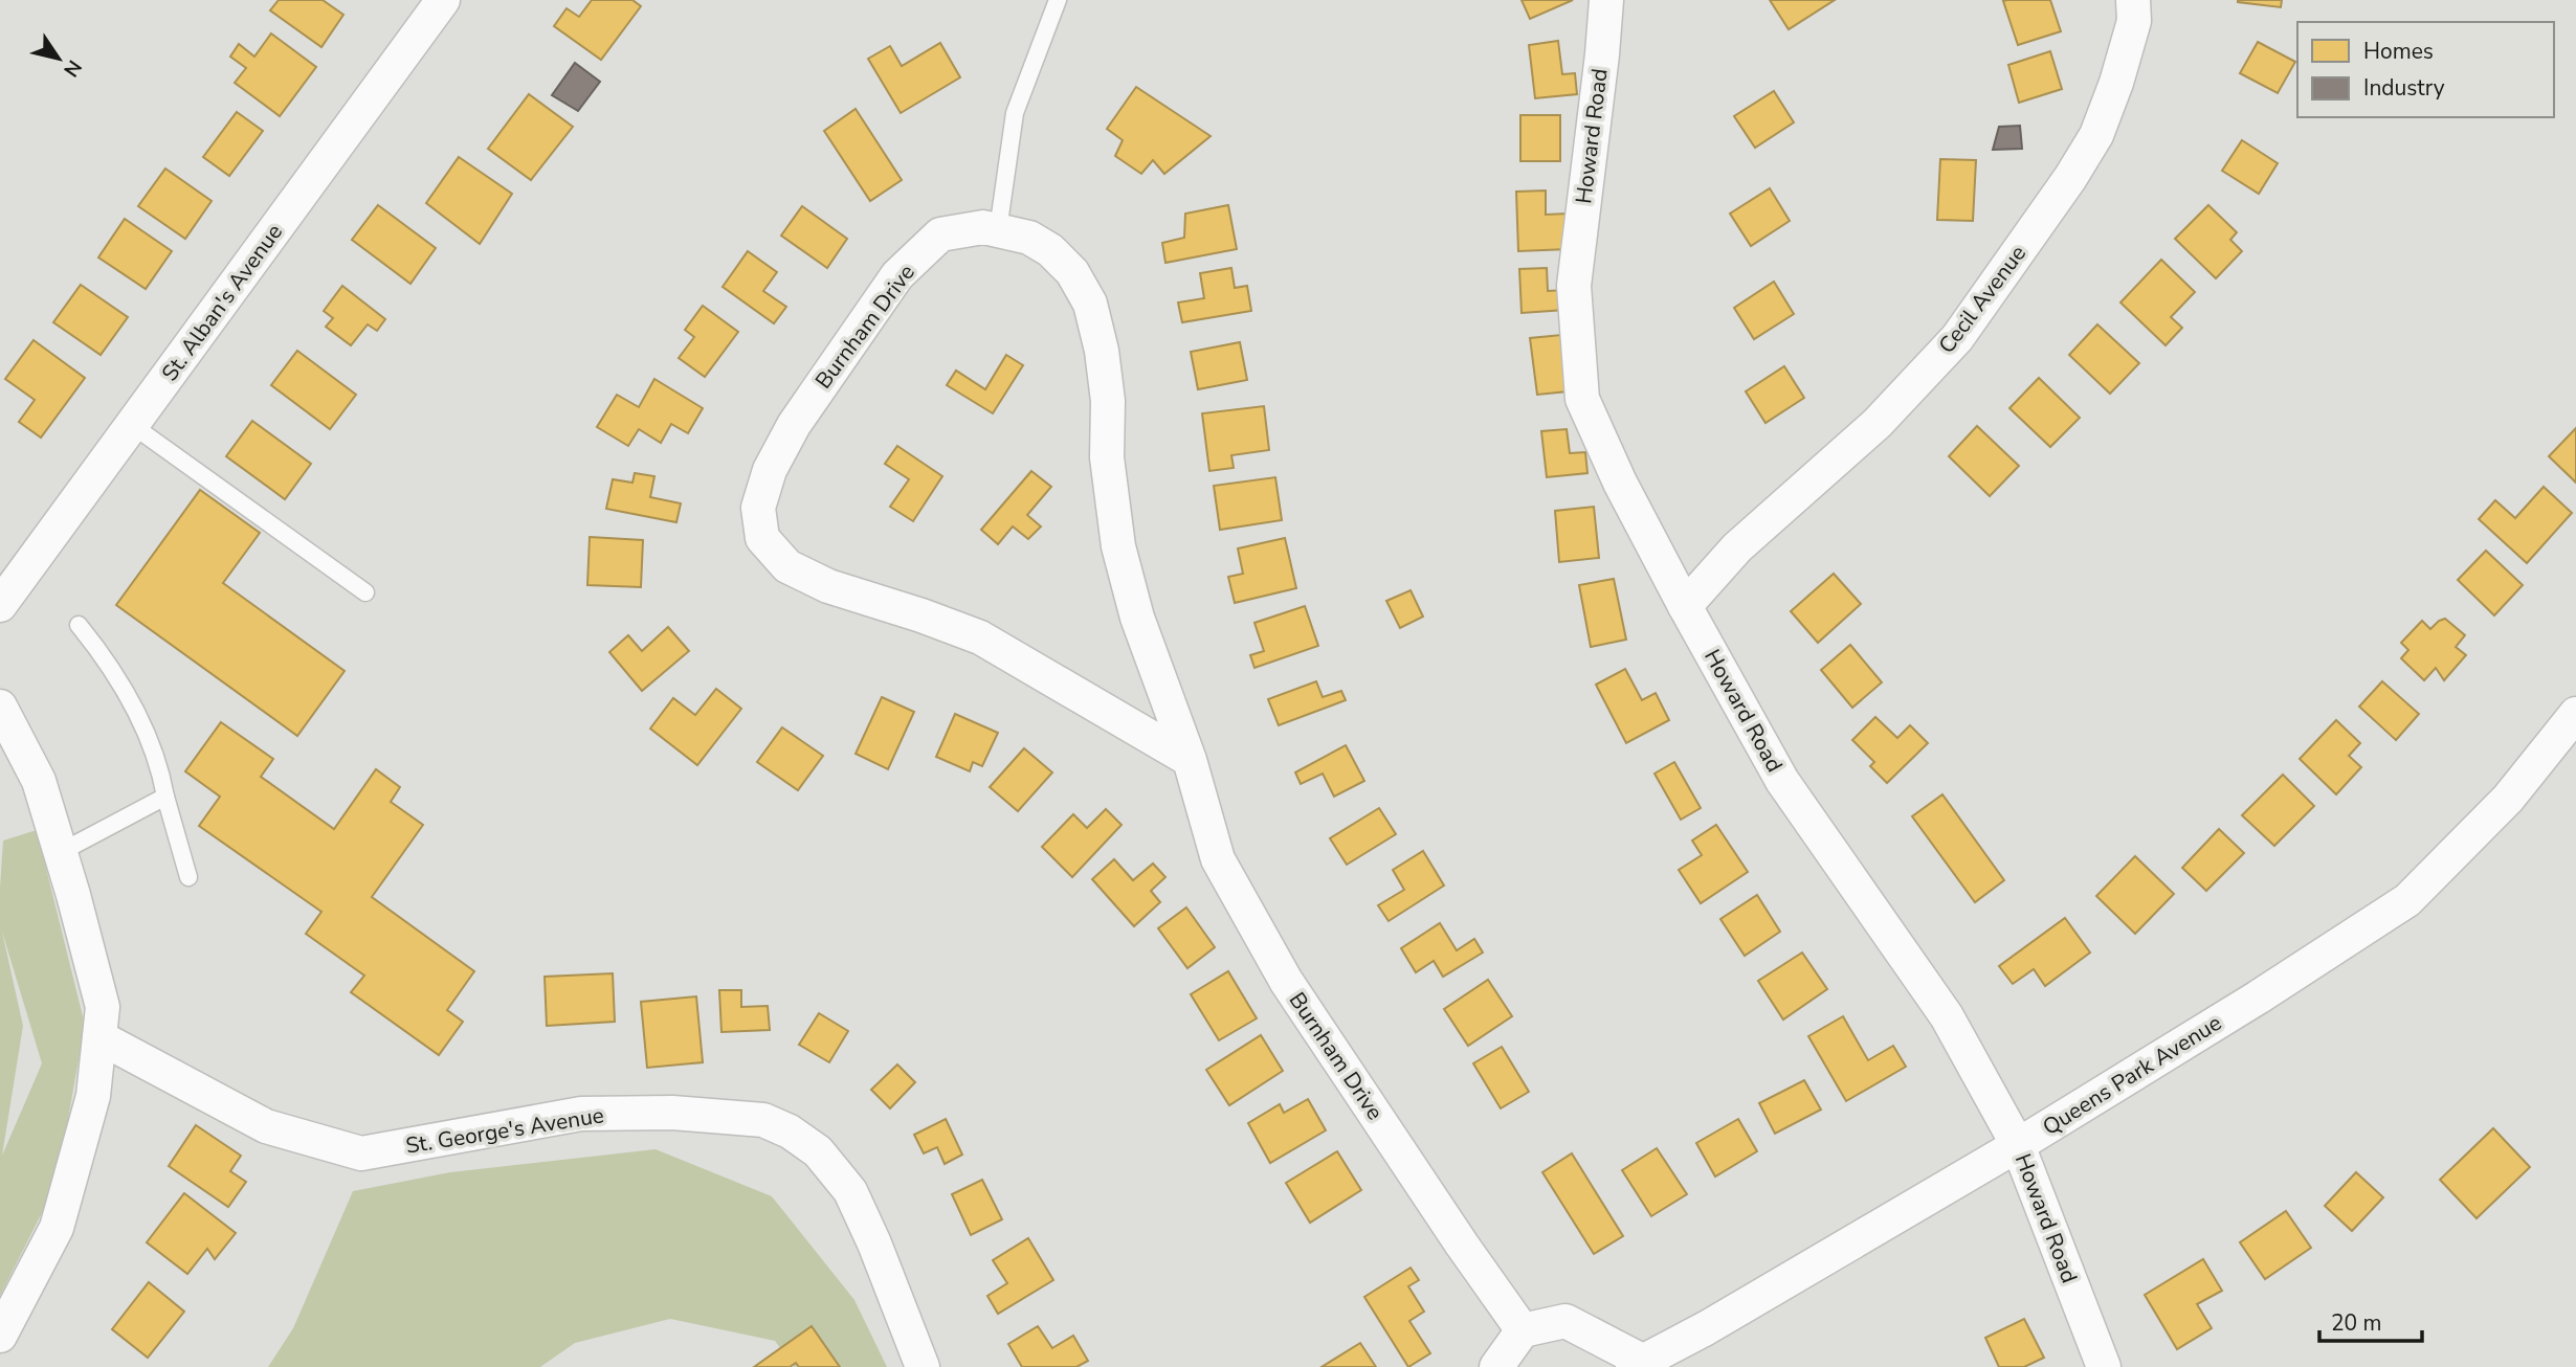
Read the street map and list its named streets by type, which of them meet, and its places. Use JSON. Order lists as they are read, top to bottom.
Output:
{
  "streets": {
    "street": [
      "Howard Road",
      "Cecil Avenue",
      "St. Alban's Avenue",
      "Burnham Drive",
      "Queens Park Avenue",
      "St. George's Avenue"
    ]
  },
  "crossings": [
    ["Howard Road", "Cecil Avenue"],
    ["Howard Road", "Queens Park Avenue"]
  ],
  "legend": ["Homes", "Industry"],
  "scale_bar": "20 m",
  "north": "bottom right"
}
